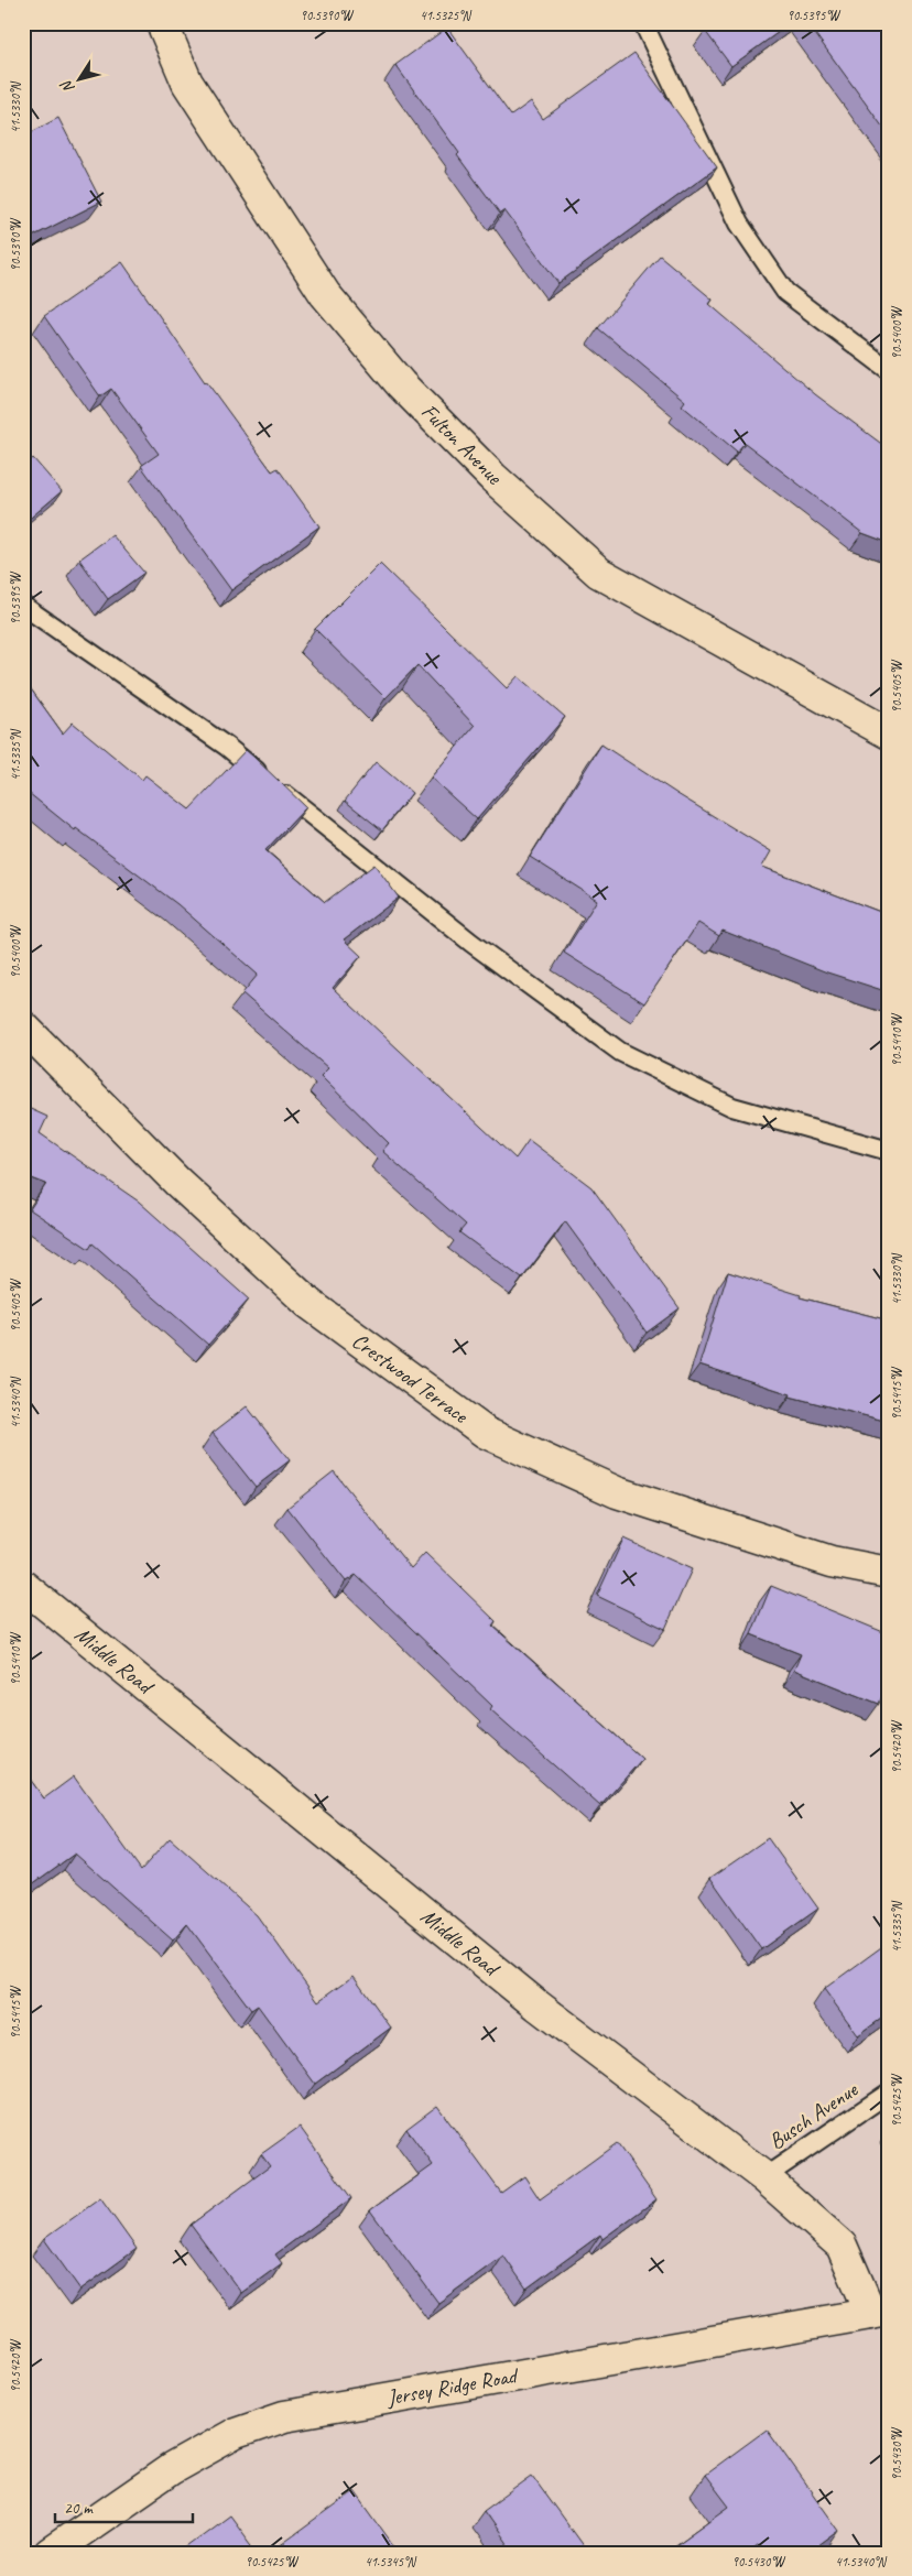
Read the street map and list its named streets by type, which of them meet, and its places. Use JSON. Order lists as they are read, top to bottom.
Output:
{
  "streets": {
    "street": [
      "Fulton Avenue",
      "Crestwood Terrace",
      "Middle Road",
      "Jersey Ridge Road"
    ],
    "lane": ["Busch Avenue"]
  },
  "crossings": [
    ["Middle Road", "Busch Avenue"],
    ["Middle Road", "Jersey Ridge Road"]
  ],
  "scale_bar": "20 m",
  "north": "bottom left",
  "coordinates": [
    "90.5390°W",
    "41.5325°N",
    "90.5395°W",
    "41.5330°N",
    "90.5400°W",
    "90.5405°W",
    "41.5335°N",
    "90.5410°W",
    "90.5415°W",
    "41.5340°N",
    "90.5420°W",
    "90.5425°W",
    "90.5430°W",
    "41.5345°N"
  ]
}
